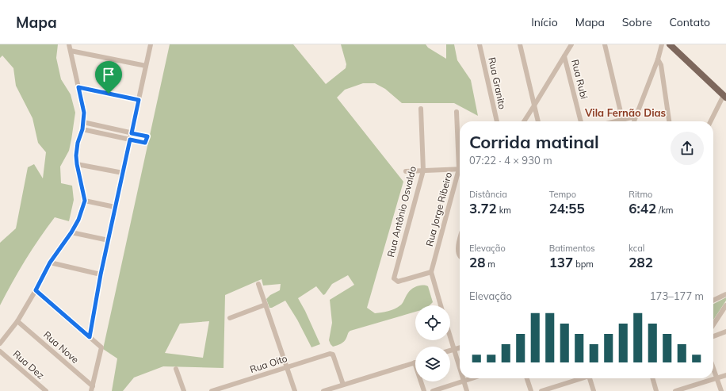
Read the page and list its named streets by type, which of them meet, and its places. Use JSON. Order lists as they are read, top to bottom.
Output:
{
  "streets": {
    "street": [
      "Rua Rubi",
      "Rua Granito",
      "Rua Jorge Ribeiro",
      "Rua Antônio Osvaldo",
      "Rua Nove",
      "Rua Oito",
      "Rua Dez"
    ]
  },
  "crossings": [
    ["Rua Jorge Ribeiro", "Rua Antônio Osvaldo"]
  ],
  "districts": ["Vila Fernão Dias"],
  "page": {
    "header": "Mapa",
    "nav": [
      "Início",
      "Mapa",
      "Sobre",
      "Contato"
    ],
    "heading": ["Corrida matinal", "07:22 · 4 × 930 m"],
    "stats": [
      ["Distância", "3.72 km"],
      ["Tempo", "24:55"],
      ["Ritmo", "6:42 /km"],
      ["Elevação", "28 m"],
      ["Batimentos", "137 bpm"],
      ["kcal", "282"]
    ],
    "chart": ["Elevação", "173–177 m"]
  }
}
